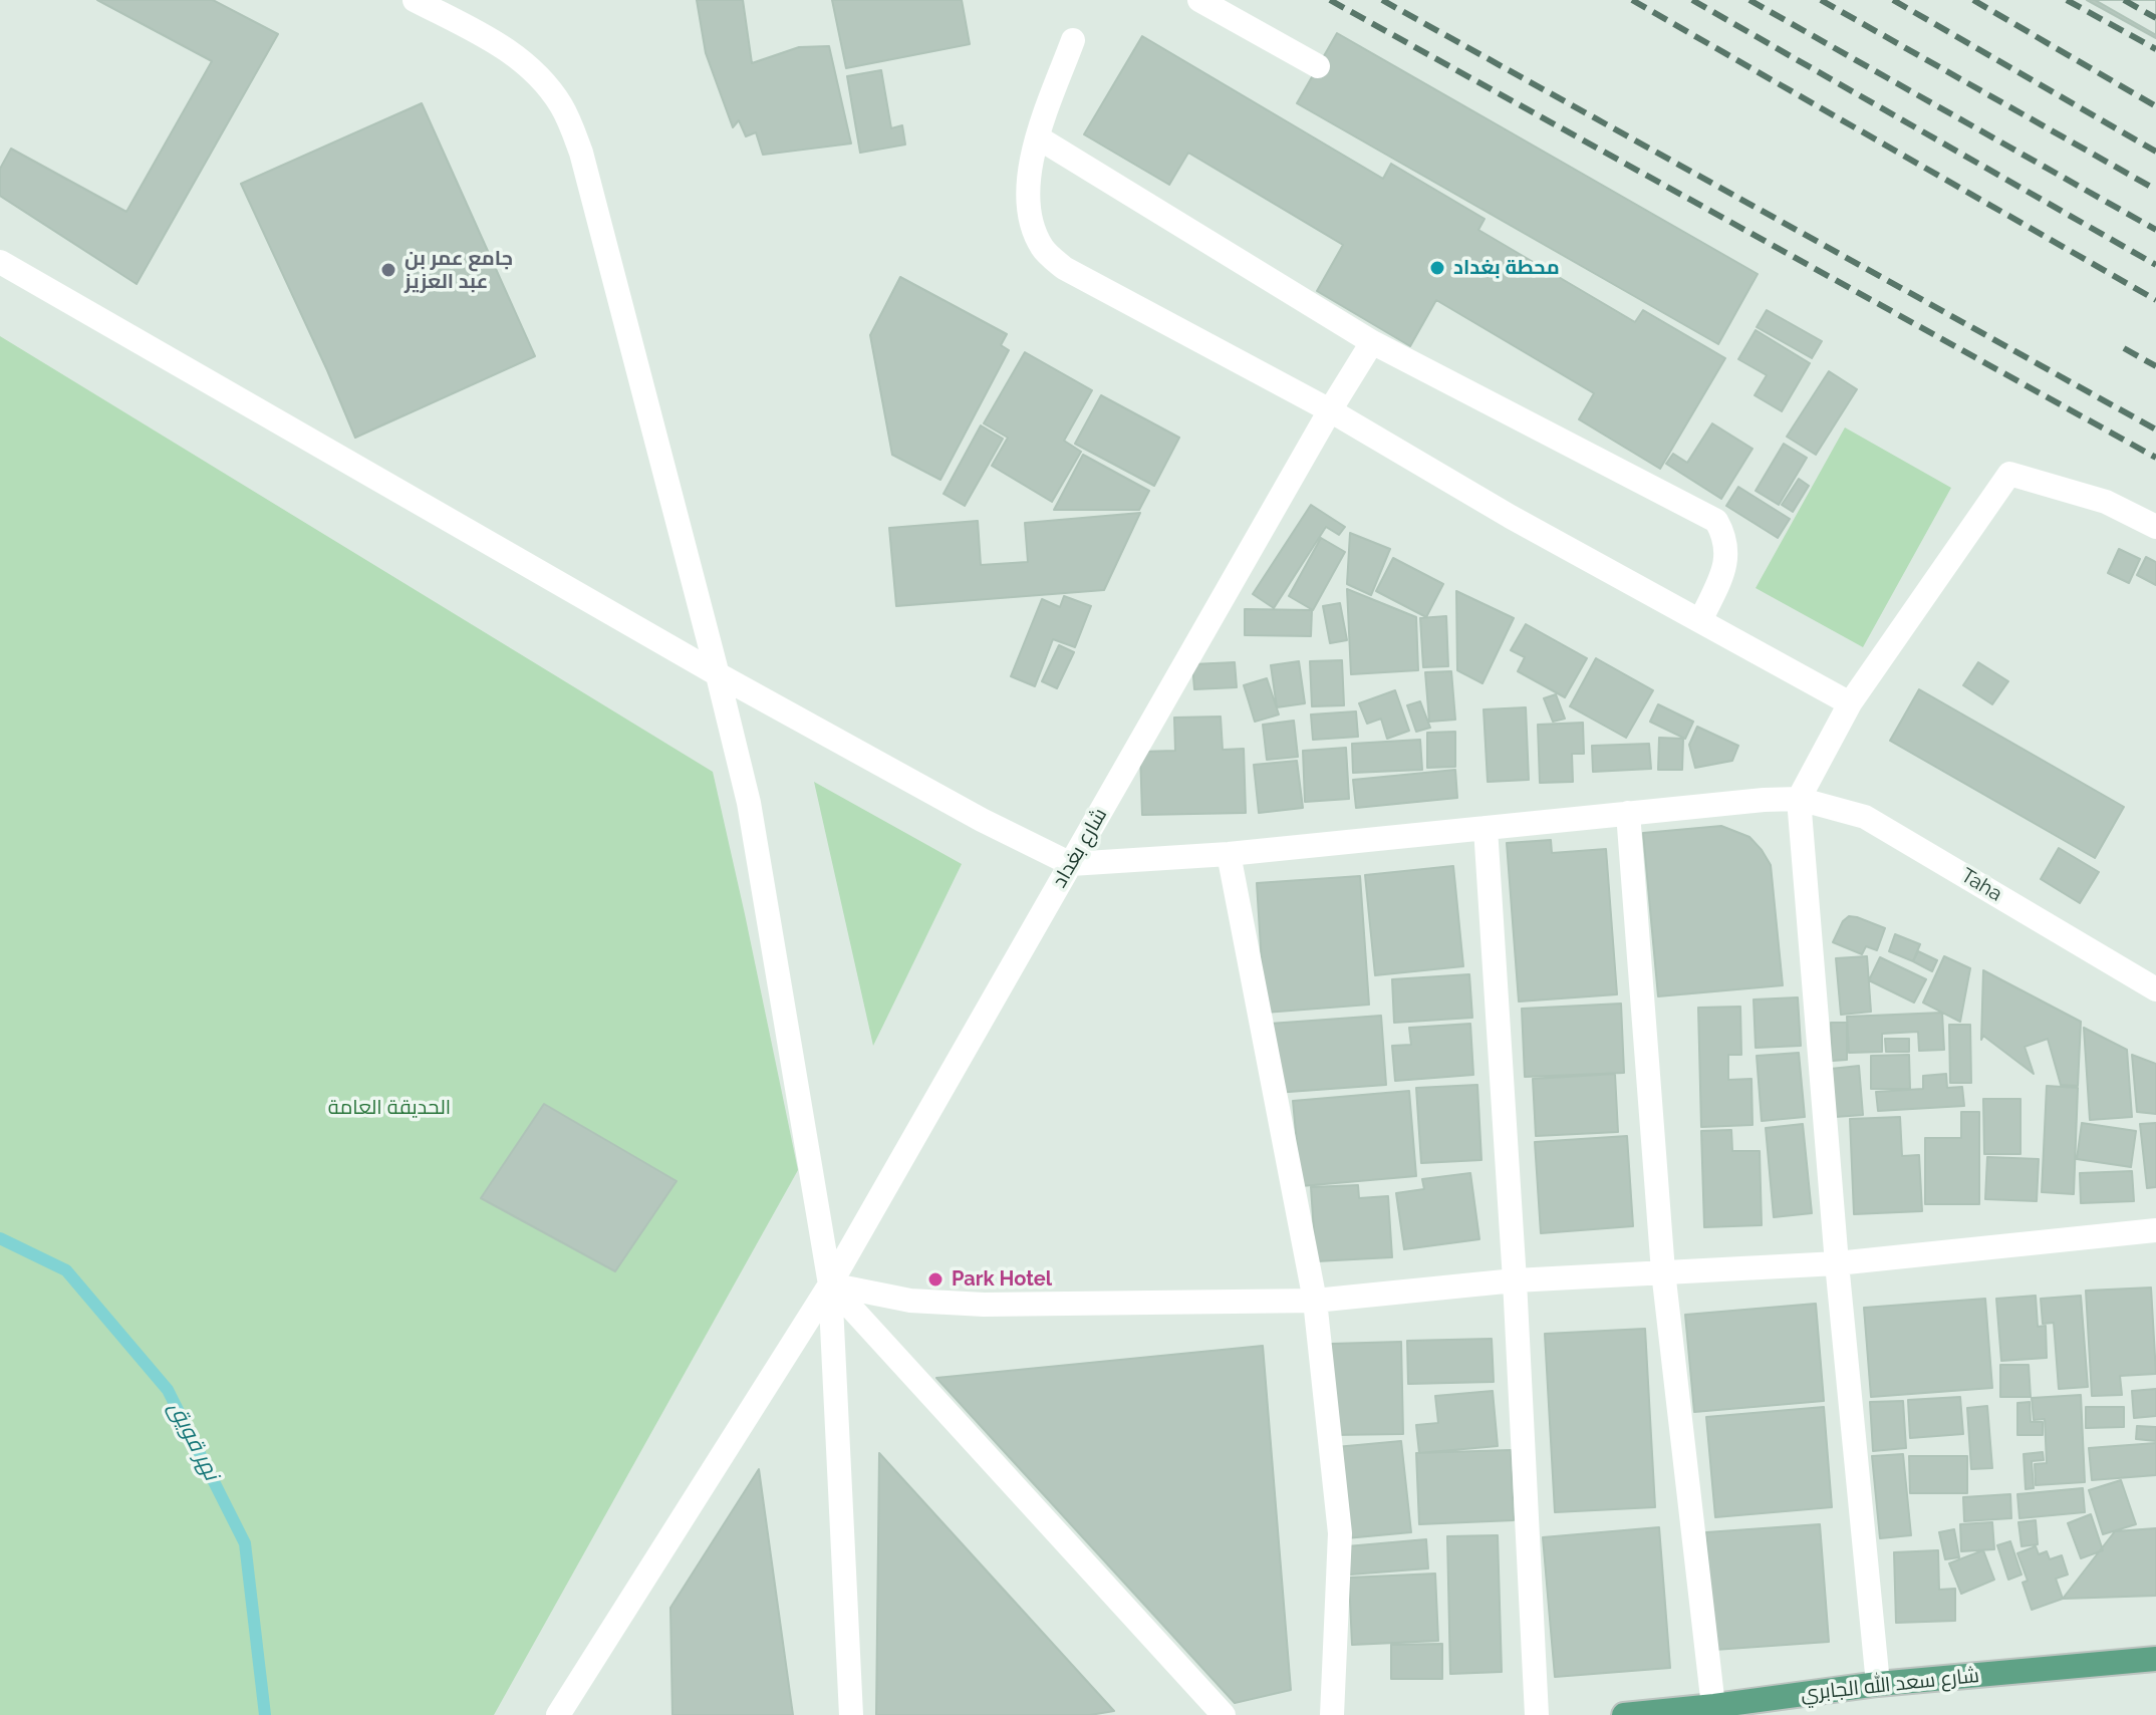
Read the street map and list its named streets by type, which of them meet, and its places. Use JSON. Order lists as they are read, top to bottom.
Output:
{
  "streets": {
    "main road": ["شارع سعد الله الجابري"],
    "street": ["شارع بغداد", "Taha"]
  },
  "crossings": [
    ["شارع بغداد", "Taha"]
  ],
  "water": ["نهر قويق"],
  "parks": ["الحديقة العامة"],
  "places": ["محطة بغداد", "جامع عمر بن عبد العزيز", "Park Hotel"]
}
